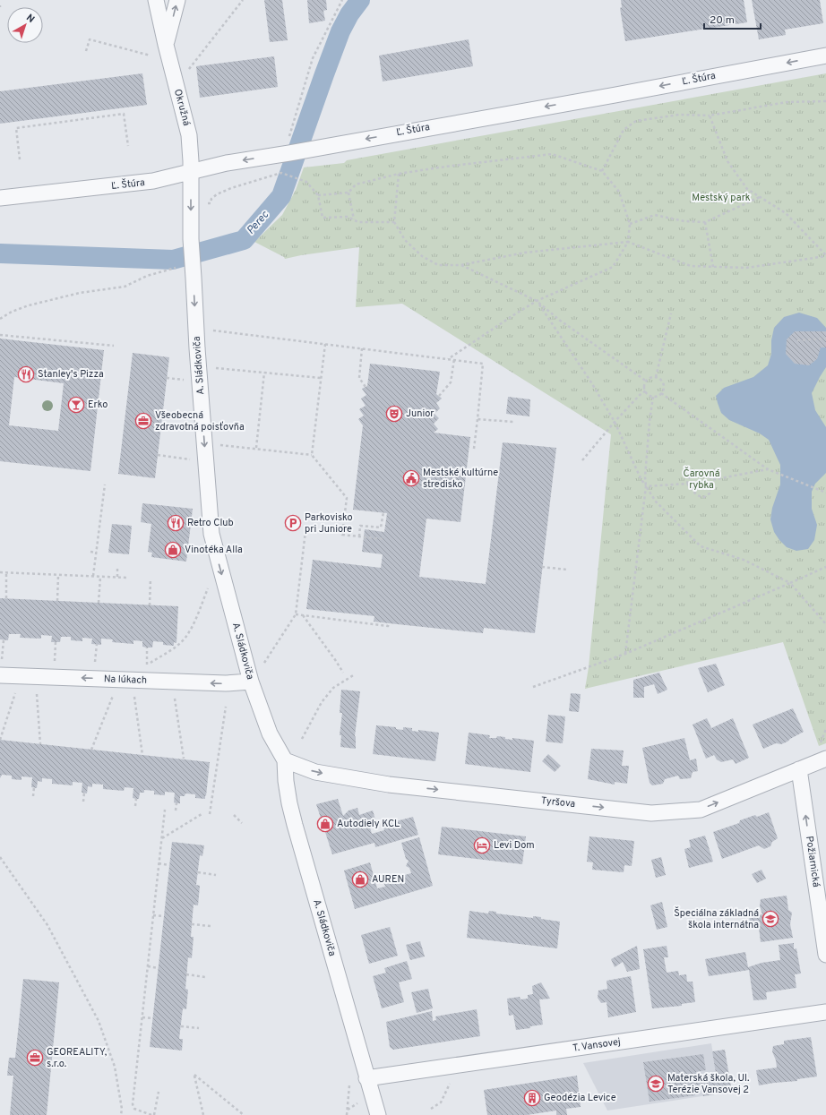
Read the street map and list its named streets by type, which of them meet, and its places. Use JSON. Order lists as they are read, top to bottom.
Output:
{
  "streets": {
    "street": [
      "Ľ. Štúra",
      "Okružná",
      "A. Sládkoviča",
      "Na lúkach",
      "Tyršova",
      "Požiarnická",
      "T. Vansovej"
    ]
  },
  "crossings": [
    ["Ľ. Štúra", "Okružná"],
    ["Ľ. Štúra", "A. Sládkoviča"],
    ["Okružná", "A. Sládkoviča"],
    ["A. Sládkoviča", "Na lúkach"],
    ["A. Sládkoviča", "Tyršova"],
    ["A. Sládkoviča", "T. Vansovej"],
    ["Tyršova", "Požiarnická"]
  ],
  "one_way": [
    "Ľ. Štúra",
    "A. Sládkoviča",
    "Na lúkach",
    "Tyršova",
    "Požiarnická"
  ],
  "water": ["Perec"],
  "parks": ["Mestský park", "Čarovná rybka"],
  "places": {
    "restaurant": ["Stanley's Pizza", "Retro Club"],
    "bar": ["Erko"],
    "theatre": ["Junior"],
    "office": ["Všeobecná zdravotná poisťovňa", "GEOREALITY, s.r.o."],
    "public building": ["Mestské kultúrne stredisko"],
    "parking": ["Parkovisko pri Juniore"],
    "shop": ["Vinotéka Alla", "Autodiely KCL", "AUREN"],
    "hotel": ["Levi Dom"],
    "school or university": ["Špeciálna základná škola internátna", "Materská škola, Ul. Terézie Vansovej 2"],
    "building": ["Geodézia Levice"]
  },
  "scale_bar": "20 m",
  "north": "top right"
}
